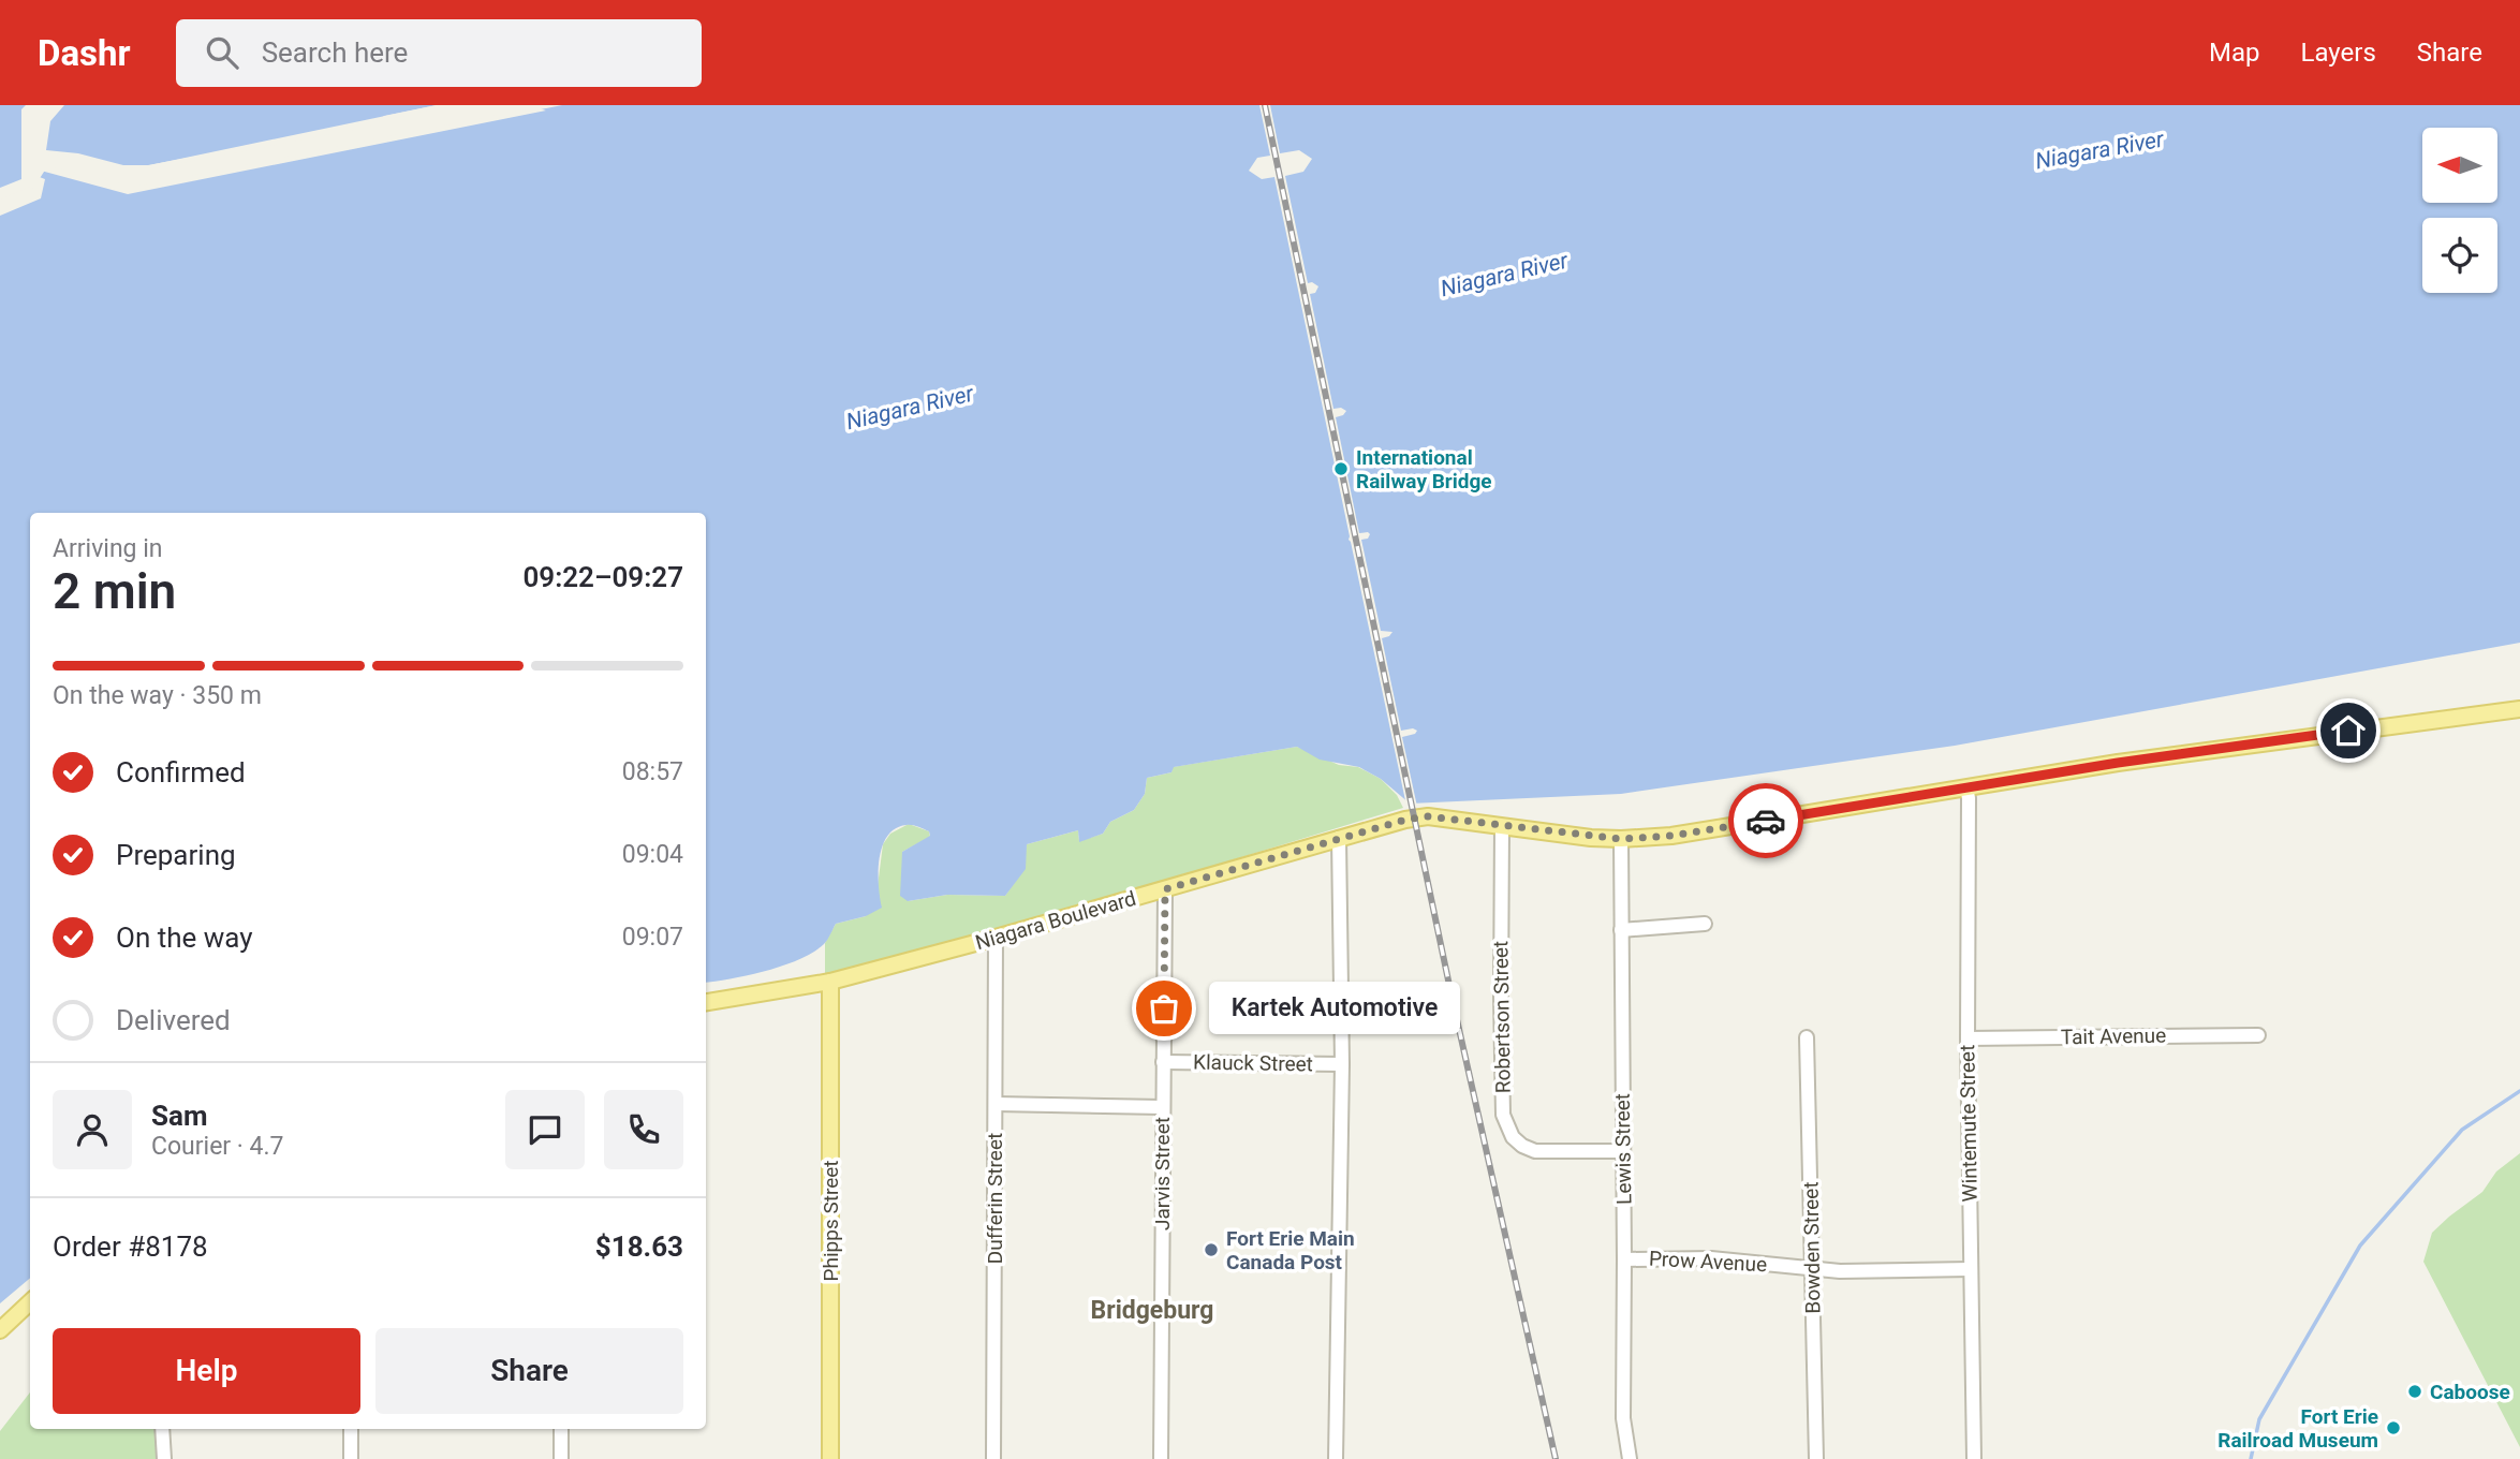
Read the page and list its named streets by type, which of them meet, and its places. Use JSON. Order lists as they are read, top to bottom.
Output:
{
  "streets": {
    "main road": ["Niagara Boulevard", "Phipps Street"],
    "street": [
      "Robertson Street",
      "Tait Avenue",
      "Klauck Street",
      "Wintemute Street",
      "Lewis Street",
      "Jarvis Street",
      "Dufferin Street",
      "Bowden Street",
      "Prow Avenue"
    ]
  },
  "crossings": [
    ["Niagara Boulevard", "Robertson Street"],
    ["Niagara Boulevard", "Wintemute Street"],
    ["Niagara Boulevard", "Lewis Street"],
    ["Niagara Boulevard", "Jarvis Street"],
    ["Niagara Boulevard", "Dufferin Street"],
    ["Niagara Boulevard", "Phipps Street"],
    ["Robertson Street", "Lewis Street"],
    ["Tait Avenue", "Wintemute Street"],
    ["Klauck Street", "Jarvis Street"],
    ["Wintemute Street", "Prow Avenue"],
    ["Lewis Street", "Prow Avenue"],
    ["Bowden Street", "Prow Avenue"]
  ],
  "districts": ["Bridgeburg"],
  "water": ["Niagara River"],
  "places": [
    "International Railway Bridge",
    "Kartek Automotive",
    "Fort Erie Main Canada Post",
    "Caboose",
    "Fort Erie Railroad Museum"
  ],
  "north": "left",
  "page": {
    "header": "Dashr",
    "search": "Search here",
    "nav": ["Map", "Layers", "Share"],
    "heading": ["2 min", "Arriving in", "09:22–09:27"],
    "panel": [
      "Sam",
      "Courier · 4.7",
      "Order #8178",
      "$18.63"
    ],
    "bar": "On the way · 350 m",
    "list": [
      ["Confirmed", "08:57"],
      ["Preparing", "09:04"],
      ["On the way", "09:07"],
      "Delivered"
    ],
    "bubble": "Kartek Automotive",
    "buttons": ["Help", "Share"]
  }
}
